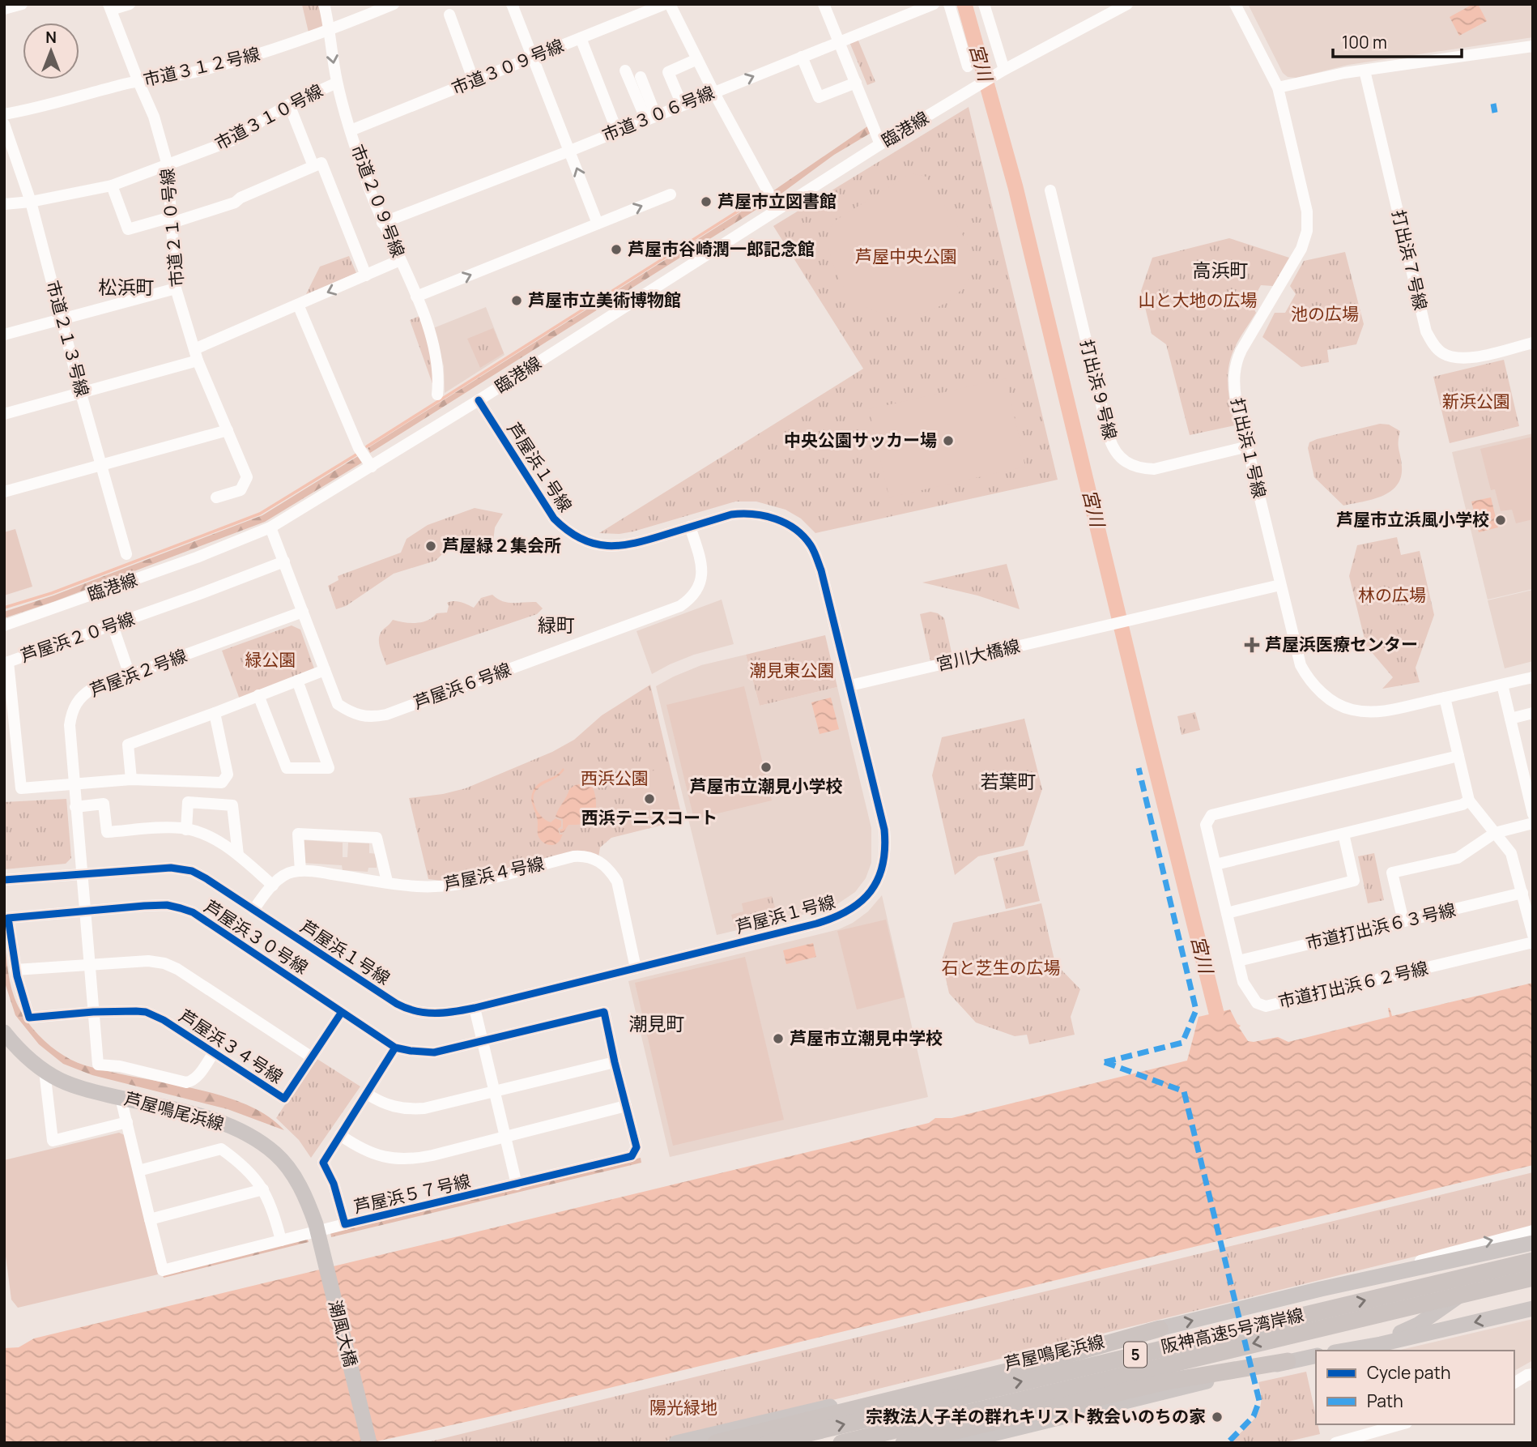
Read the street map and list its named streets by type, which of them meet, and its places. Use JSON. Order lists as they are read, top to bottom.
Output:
{
  "streets": {
    "highway": ["阪神高速5号湾岸線", "5"],
    "main road": ["芦屋鳴尾浜線", "潮風大橋"],
    "street": [
      "市道３１２号線",
      "市道３０９号線",
      "市道３０６号線",
      "市道３１０号線",
      "臨港線",
      "市道２０９号線",
      "市道２１０号線",
      "打出浜７号線",
      "市道２１３号線",
      "打出浜９号線",
      "打出浜１号線",
      "芦屋浜１号線",
      "芦屋浜２０号線",
      "宮川大橋線",
      "芦屋浜２号線",
      "芦屋浜６号線",
      "芦屋浜４号線",
      "市道打出浜６３号線",
      "芦屋浜３０号線",
      "市道打出浜６２号線",
      "芦屋浜３４号線",
      "芦屋浜５７号線"
    ]
  },
  "crossings": [
    ["市道３１２号線", "市道２０９号線"],
    ["市道３１２号線", "市道２１０号線"],
    ["市道３０９号線", "市道２０９号線"],
    ["市道３０６号線", "市道２０９号線"],
    ["市道３１０号線", "市道２０９号線"],
    ["市道３１０号線", "市道２１０号線"],
    ["市道３１０号線", "市道２１３号線"],
    ["臨港線", "芦屋浜１号線"],
    ["臨港線", "芦屋浜６号線"],
    ["打出浜９号線", "打出浜１号線"],
    ["打出浜１号線", "宮川大橋線"],
    ["芦屋浜１号線", "宮川大橋線"],
    ["芦屋浜１号線", "芦屋浜２号線"],
    ["芦屋浜１号線", "芦屋浜６号線"],
    ["芦屋浜１号線", "芦屋浜４号線"],
    ["芦屋浜２０号線", "芦屋浜２号線"],
    ["芦屋浜２０号線", "芦屋浜６号線"],
    ["芦屋浜２号線", "芦屋浜６号線"],
    ["芦屋浜２号線", "芦屋浜３０号線"],
    ["芦屋浜２号線", "芦屋浜３４号線"],
    ["市道打出浜６３号線", "市道打出浜６２号線"],
    ["芦屋浜３０号線", "芦屋浜３４号線"],
    ["芦屋鳴尾浜線", "潮風大橋"],
    ["芦屋鳴尾浜線", "5"]
  ],
  "districts": [
    "高浜町",
    "松浜町",
    "緑町",
    "若葉町",
    "潮見町"
  ],
  "water": ["宮川"],
  "parks": [
    "芦屋中央公園",
    "山と大地の広場",
    "池の広場",
    "新浜公園",
    "林の広場",
    "緑公園",
    "潮見東公園",
    "西浜公園",
    "石と芝生の広場",
    "陽光緑地"
  ],
  "places": {
    "other": [
      "芦屋市立図書館",
      "芦屋市谷崎潤一郎記念館",
      "芦屋市立美術博物館",
      "中央公園サッカー場",
      "芦屋市立浜風小学校",
      "芦屋緑２集会所",
      "芦屋市立潮見小学校",
      "西浜テニスコート",
      "芦屋市立潮見中学校",
      "宗教法人子羊の群れキリスト教会いのちの家"
    ],
    "health": ["芦屋浜医療センター"]
  },
  "legend": ["Cycle path", "Path"],
  "scale_bar": "100 m",
  "north": "top"
}
